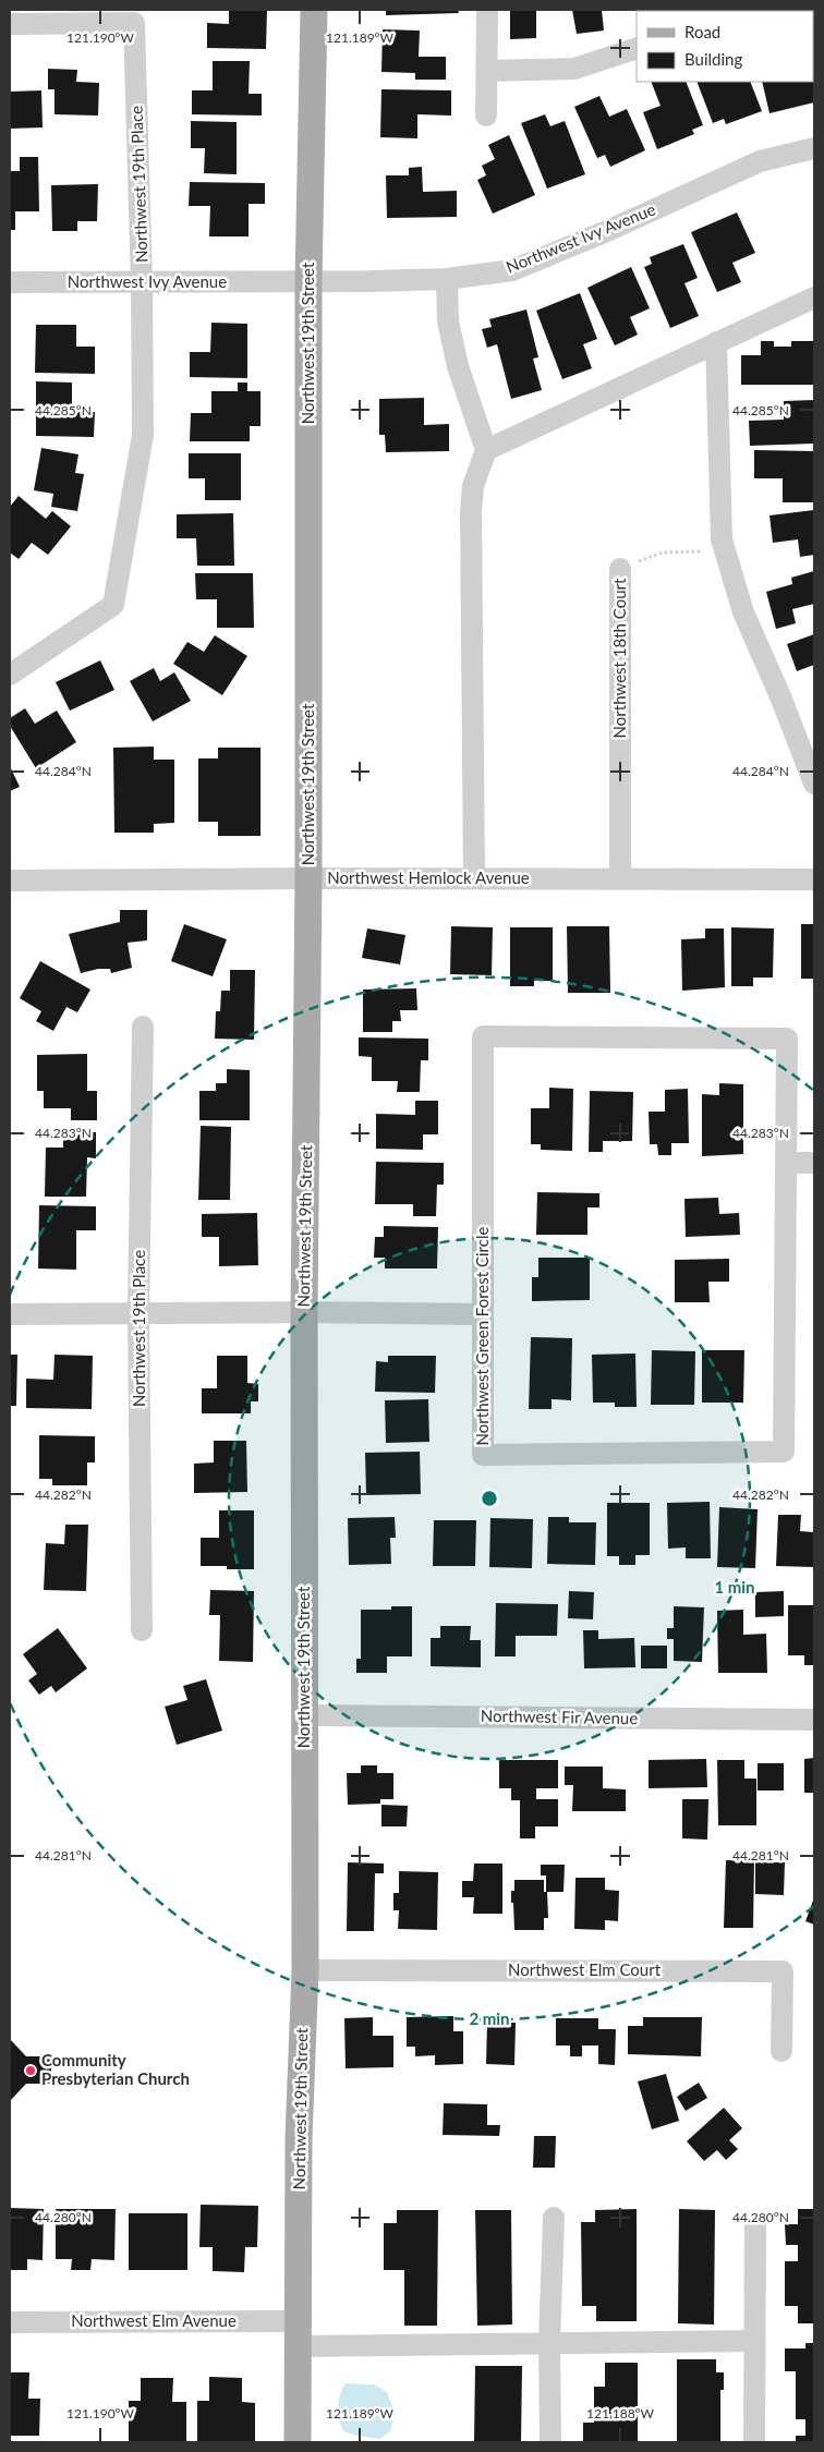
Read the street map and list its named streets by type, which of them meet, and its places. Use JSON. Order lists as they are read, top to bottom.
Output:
{
  "streets": {
    "main road": ["Northwest 19th Street"],
    "street": [
      "Northwest 19th Place",
      "Northwest Ivy Avenue",
      "Northwest 18th Court",
      "Northwest Hemlock Avenue",
      "Northwest Green Forest Circle",
      "Northwest Fir Avenue",
      "Northwest Elm Court",
      "Northwest Elm Avenue"
    ]
  },
  "crossings": [
    ["Northwest 19th Place", "Northwest Ivy Avenue"],
    ["Northwest Ivy Avenue", "Northwest 19th Street"],
    ["Northwest 19th Street", "Northwest Hemlock Avenue"],
    ["Northwest 19th Street", "Northwest Fir Avenue"],
    ["Northwest 19th Street", "Northwest Elm Court"],
    ["Northwest 19th Street", "Northwest Elm Avenue"],
    ["Northwest 18th Court", "Northwest Hemlock Avenue"]
  ],
  "places": ["Community Presbyterian Church"],
  "legend": ["Road", "Building"],
  "coordinates": [
    "121.190°W",
    "121.189°W",
    "44.285°N",
    "44.284°N",
    "44.283°N",
    "44.282°N",
    "44.281°N",
    "44.280°N",
    "121.188°W"
  ],
  "rings": ["1 min", "2 min"]
}
